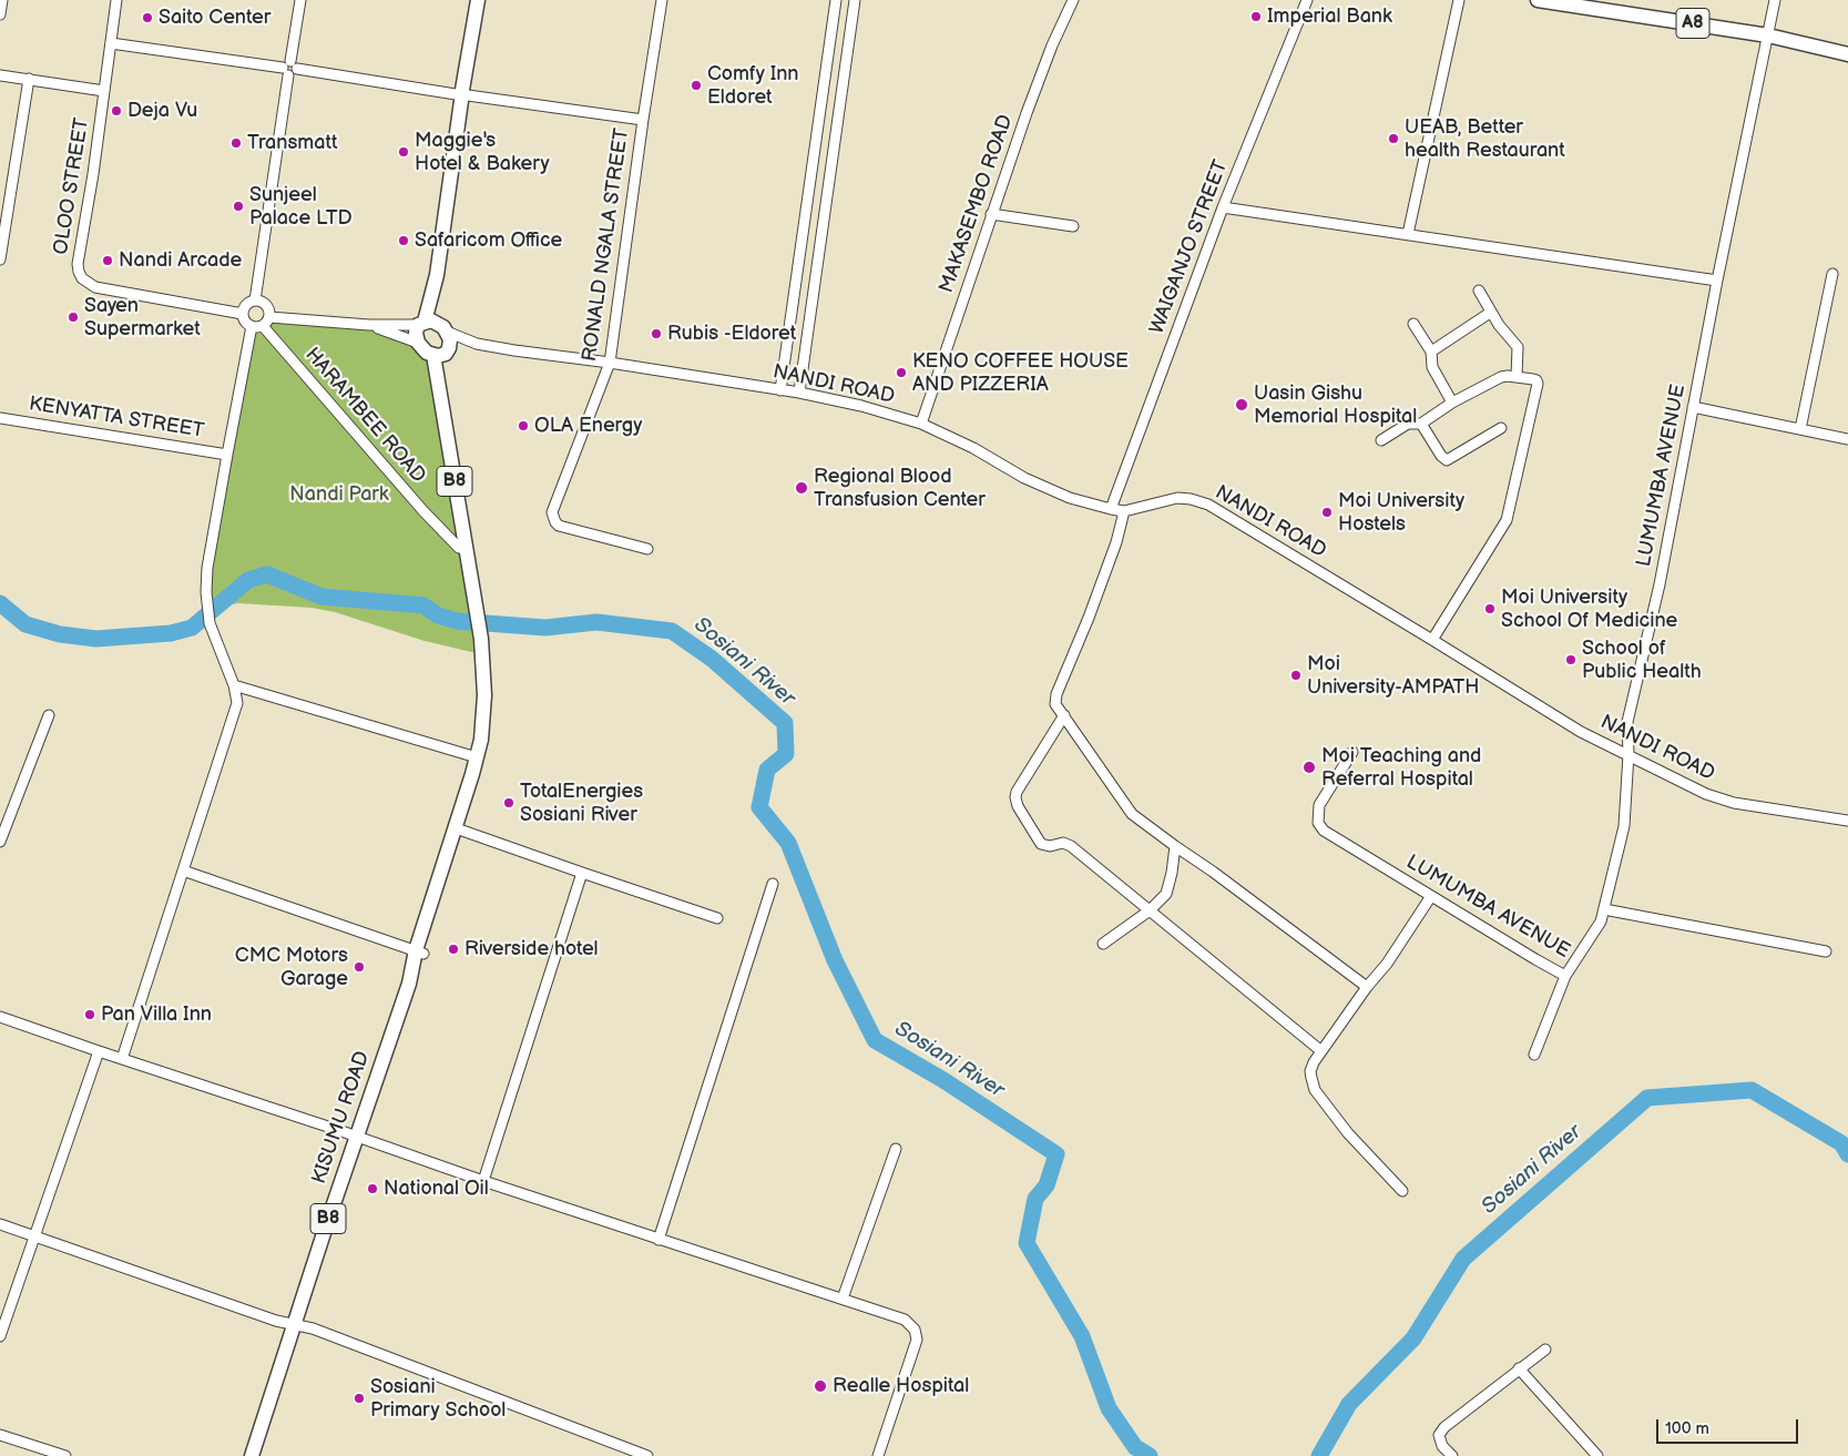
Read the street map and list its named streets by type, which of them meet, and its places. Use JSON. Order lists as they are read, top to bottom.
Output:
{
  "streets": {
    "highway": ["A8", "B8", "KISUMU ROAD"],
    "street": [
      "OLOO STREET",
      "MAKASEMBO ROAD",
      "RONALD NGALA STREET",
      "WAIGANJO STREET",
      "NANDI ROAD",
      "HARAMBEE ROAD",
      "KENYATTA STREET",
      "LUMUMBA AVENUE"
    ]
  },
  "crossings": [
    ["A8", "LUMUMBA AVENUE"],
    ["OLOO STREET", "NANDI ROAD"],
    ["OLOO STREET", "HARAMBEE ROAD"],
    ["OLOO STREET", "KENYATTA STREET"],
    ["MAKASEMBO ROAD", "NANDI ROAD"],
    ["RONALD NGALA STREET", "NANDI ROAD"],
    ["WAIGANJO STREET", "NANDI ROAD"],
    ["NANDI ROAD", "HARAMBEE ROAD"],
    ["NANDI ROAD", "KENYATTA STREET"],
    ["NANDI ROAD", "LUMUMBA AVENUE"],
    ["NANDI ROAD", "B8"],
    ["HARAMBEE ROAD", "KENYATTA STREET"],
    ["HARAMBEE ROAD", "B8"],
    ["B8", "KISUMU ROAD"]
  ],
  "water": ["Sosiani River"],
  "parks": ["Nandi Park"],
  "places": [
    "Imperial Bank",
    "Saito Center",
    "Comfy Inn Eldoret",
    "Deja Vu",
    "UEAB, Better health Restaurant",
    "Transmatt",
    "Maggie's Hotel & Bakery",
    "Sunjeel Palace LTD",
    "Safaricom Office",
    "Nandi Arcade",
    "Sayen Supermarket",
    "Rubis -Eldoret",
    "KENO COFFEE HOUSE AND PIZZERIA",
    "Uasin Gishu Memorial Hospital",
    "OLA Energy",
    "Regional Blood Transfusion Center",
    "Moi University Hostels",
    "Moi University School Of Medicine",
    "School of Public Health",
    "Moi University-AMPATH",
    "Moi Teaching and Referral Hospital",
    "TotalEnergies Sosiani River",
    "Riverside hotel",
    "CMC Motors Garage",
    "Pan Villa Inn",
    "National Oil",
    "Realle Hospital",
    "Sosiani Primary School"
  ],
  "scale_bar": "100 m"
}
